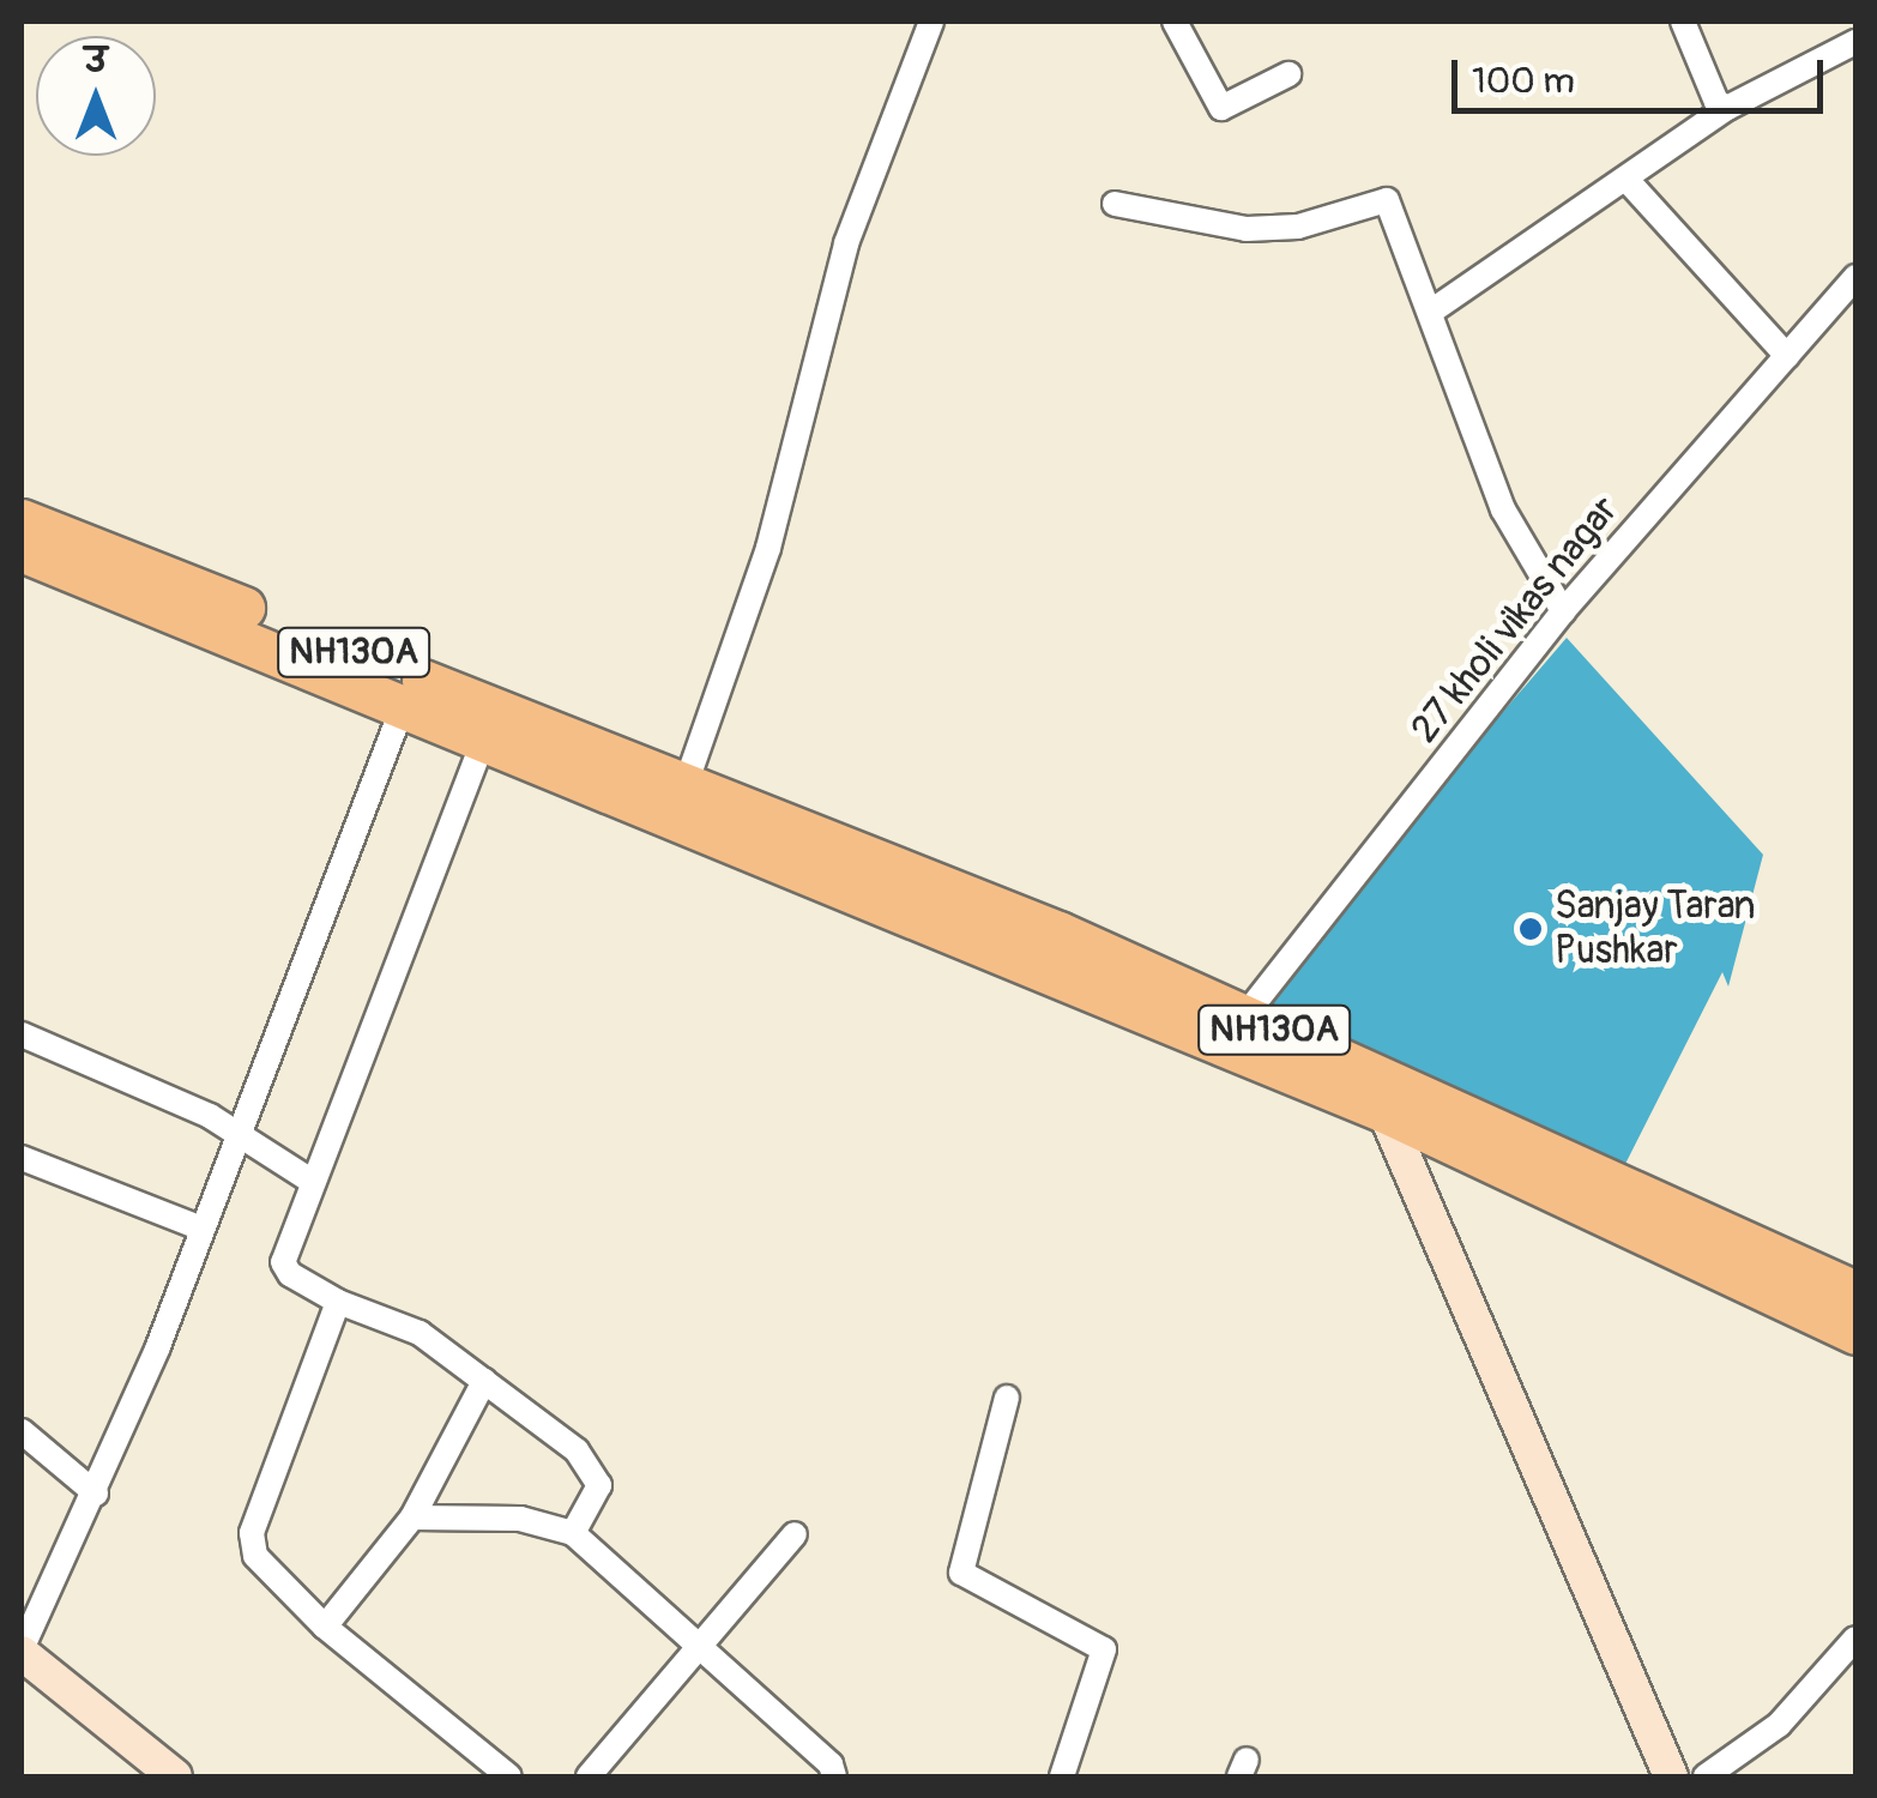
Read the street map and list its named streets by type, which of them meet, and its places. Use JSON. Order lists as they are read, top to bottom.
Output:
{
  "streets": {
    "highway": ["NH130A"],
    "street": ["27 kholi vikas nagar"]
  },
  "crossings": [
    ["27 kholi vikas nagar", "NH130A"]
  ],
  "places": ["Sanjay Taran Pushkar"],
  "scale_bar": "100 m",
  "north": "top"
}
